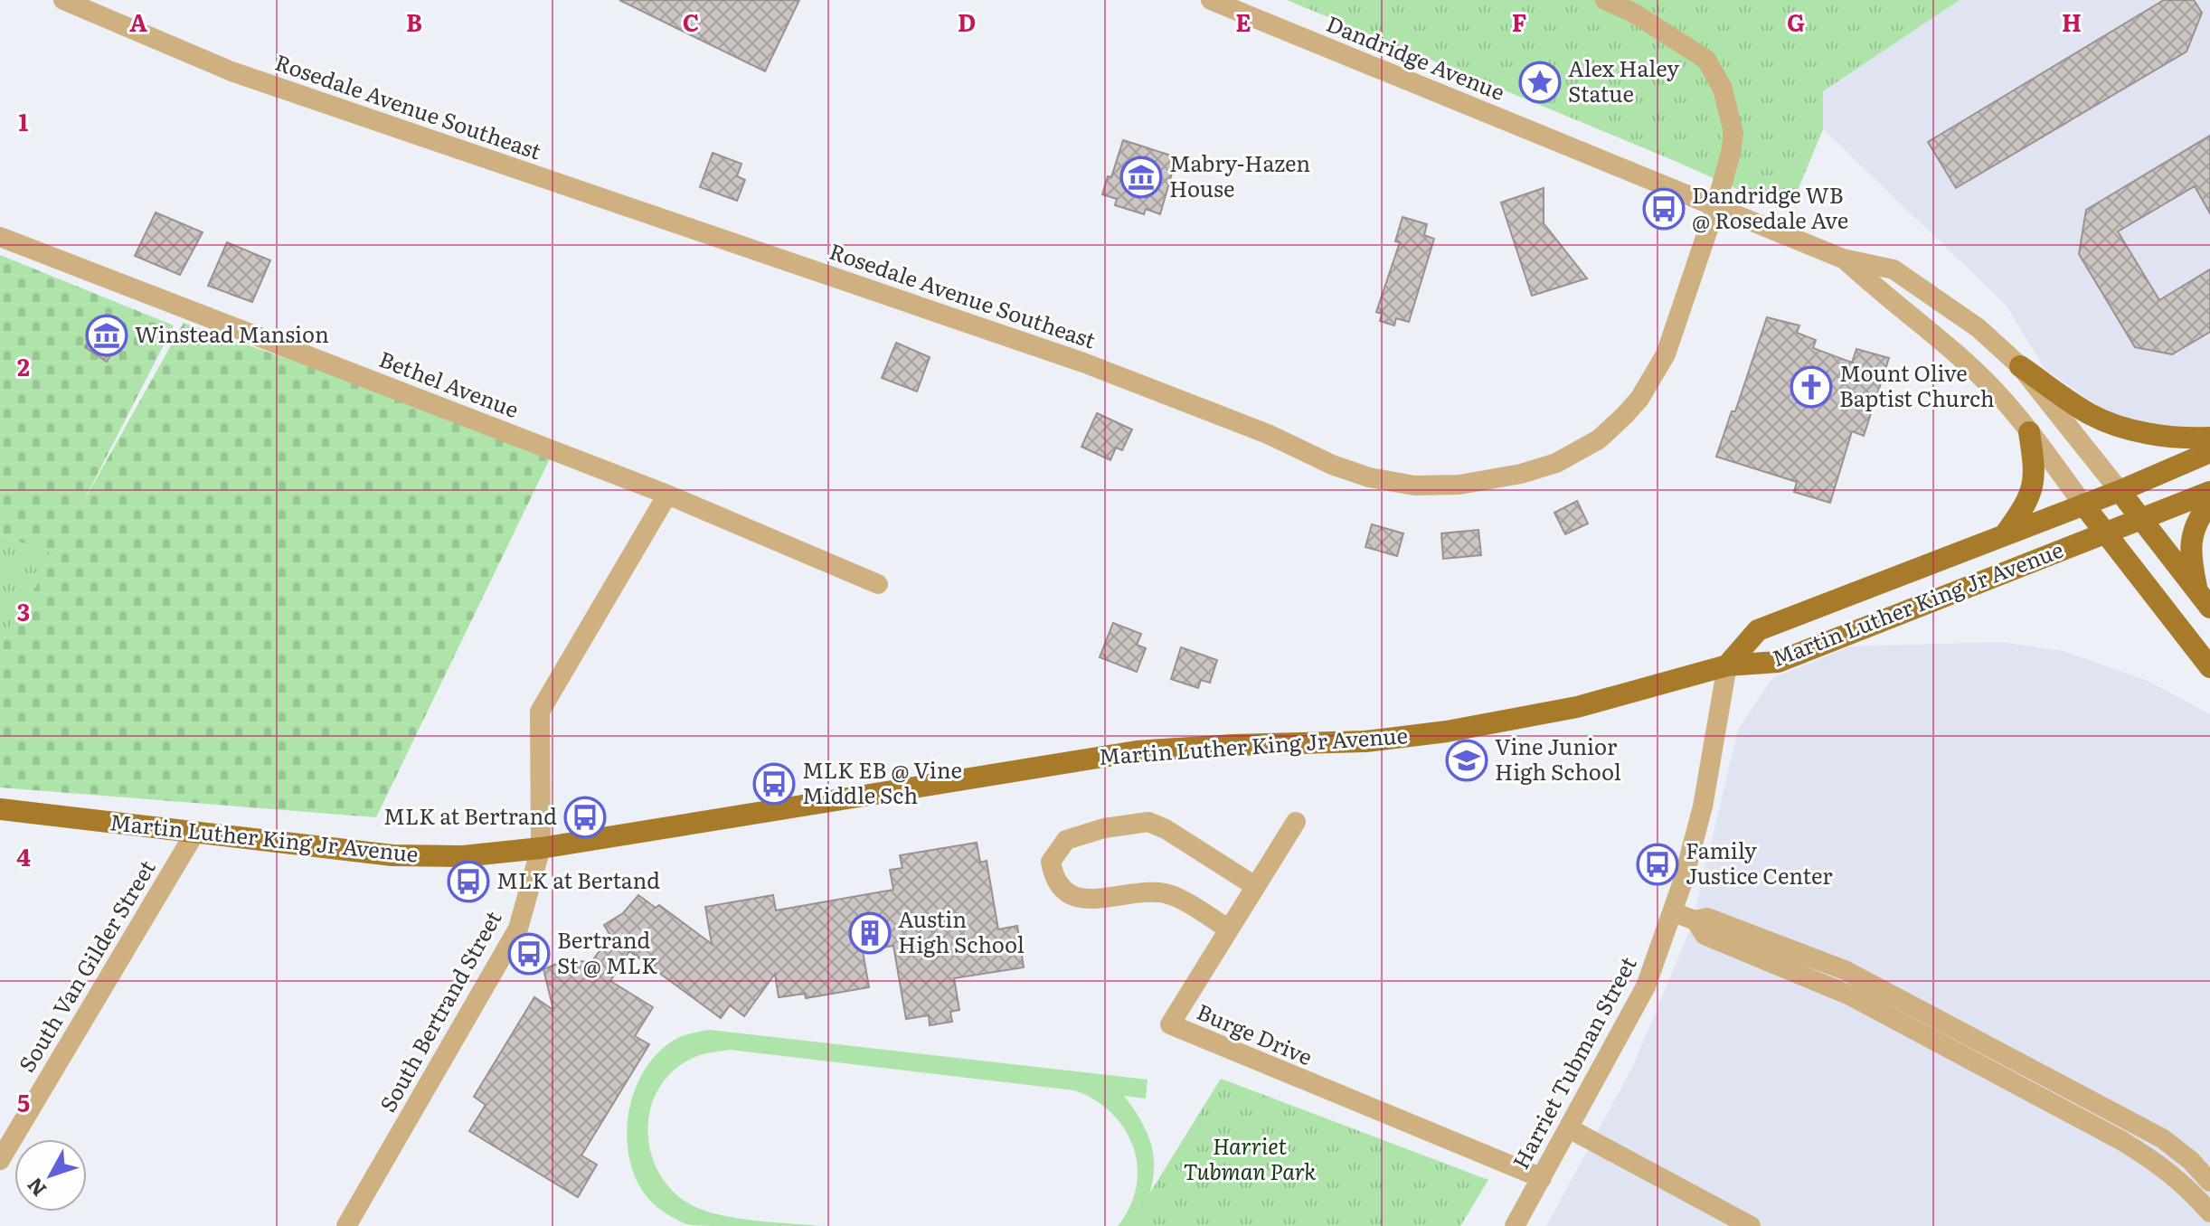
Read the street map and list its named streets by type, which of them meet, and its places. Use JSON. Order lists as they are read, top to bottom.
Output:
{
  "streets": {
    "main road": ["Martin Luther King Jr Avenue"],
    "street": [
      "Dandridge Avenue",
      "Rosedale Avenue Southeast",
      "Bethel Avenue",
      "South Van Gilder Street",
      "South Bertrand Street",
      "Burge Drive",
      "Harriet Tubman Street"
    ]
  },
  "crossings": [
    ["Dandridge Avenue", "Rosedale Avenue Southeast"],
    ["Dandridge Avenue", "Martin Luther King Jr Avenue"],
    ["Bethel Avenue", "South Bertrand Street"],
    ["Martin Luther King Jr Avenue", "South Van Gilder Street"],
    ["Martin Luther King Jr Avenue", "South Bertrand Street"],
    ["Martin Luther King Jr Avenue", "Harriet Tubman Street"],
    ["Burge Drive", "Harriet Tubman Street"]
  ],
  "parks": ["Harriet Tubman Park"],
  "places": {
    "place": ["Alex Haley Statue"],
    "museum": ["Mabry-Hazen House", "Winstead Mansion"],
    "bus stop": [
      "Dandridge WB @ Rosedale Ave",
      "MLK EB @ Vine Middle Sch",
      "MLK at Bertrand",
      "Family Justice Center",
      "MLK at Bertand",
      "Bertrand St @ MLK"
    ],
    "church": ["Mount Olive Baptist Church"],
    "school or university": ["Vine Junior High School"],
    "building": ["Austin High School"]
  },
  "north": "bottom left",
  "grid": {
    "columns": [
      "A",
      "B",
      "C",
      "D",
      "E",
      "F",
      "G",
      "H"
    ],
    "rows": [
      "1",
      "2",
      "3",
      "4",
      "5"
    ]
  }
}
